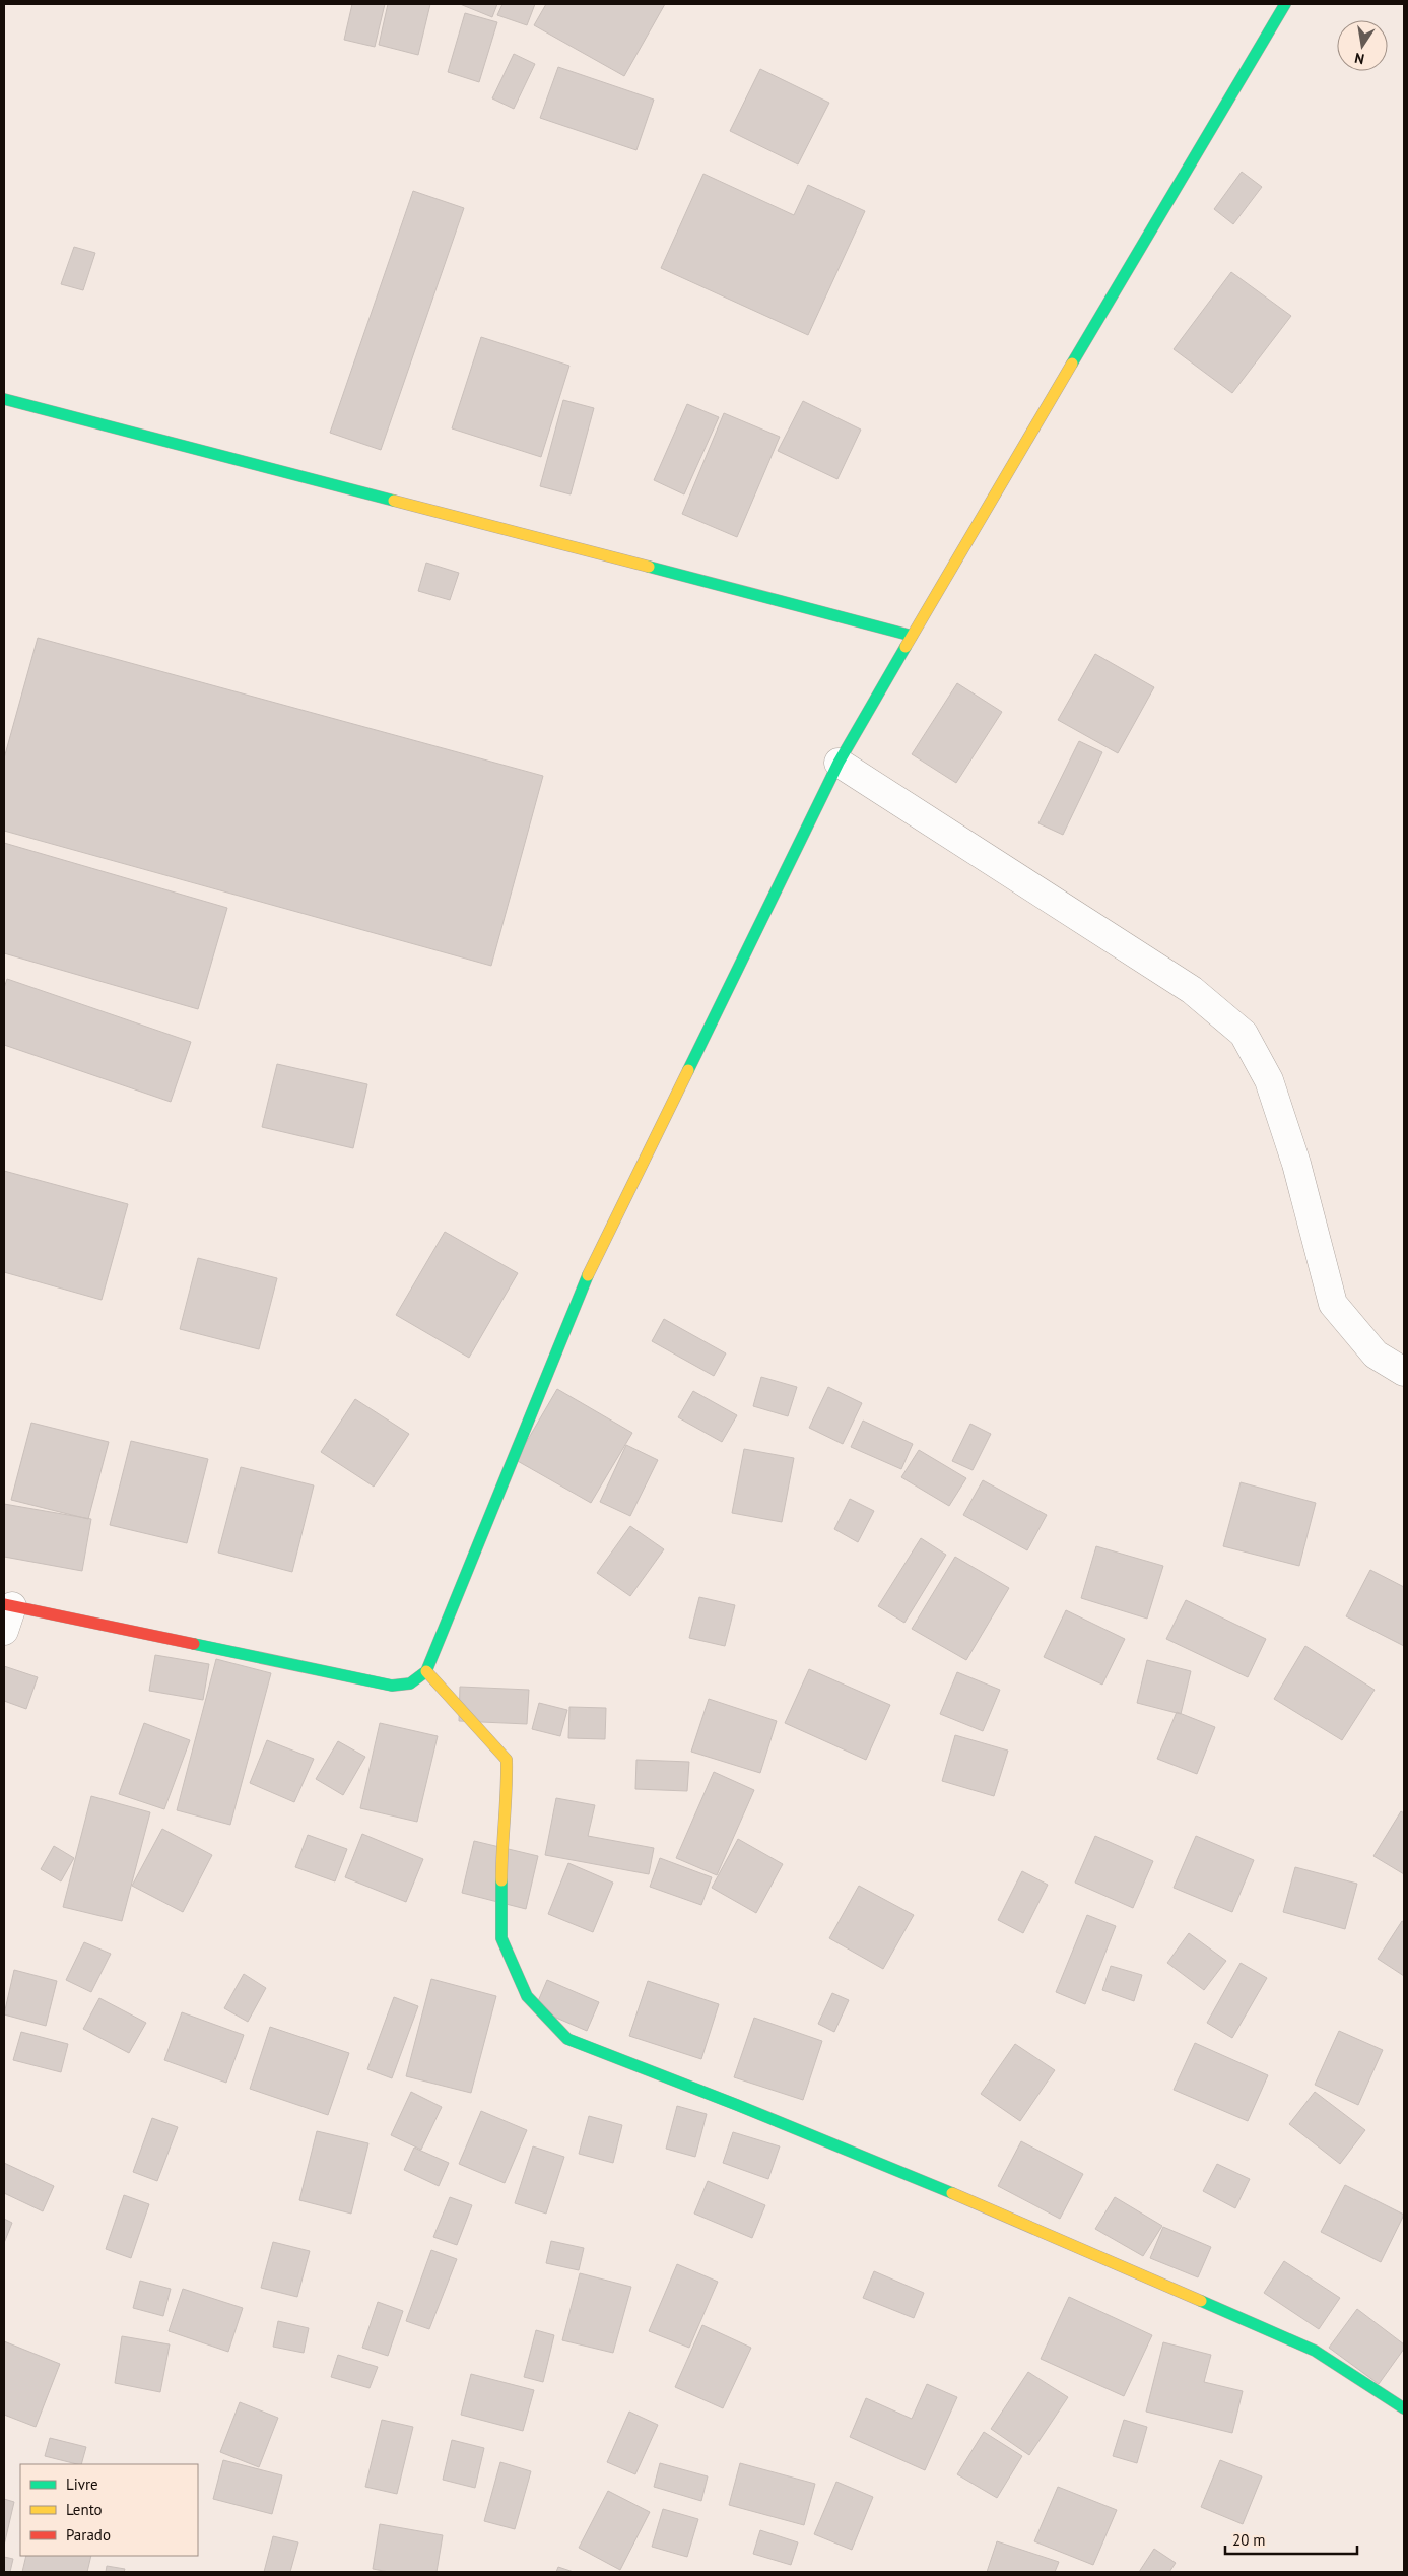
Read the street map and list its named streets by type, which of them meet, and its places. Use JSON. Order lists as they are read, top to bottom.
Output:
{
  "legend": ["Livre", "Lento", "Parado"],
  "scale_bar": "20 m",
  "north": "bottom"
}
